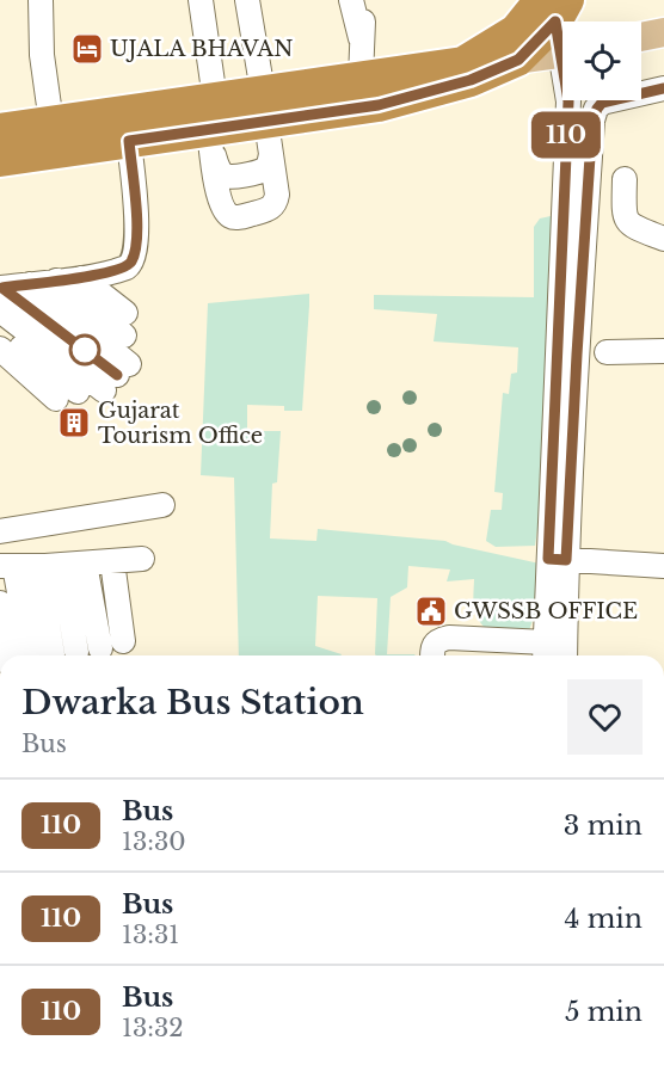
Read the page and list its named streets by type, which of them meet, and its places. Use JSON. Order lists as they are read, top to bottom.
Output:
{
  "places": {
    "hotel": ["UJALA BHAVAN"],
    "building": ["Gujarat Tourism Office"],
    "public building": ["GWSSB OFFICE"]
  },
  "lines": ["bus line 110"],
  "page": {
    "on_map": "110",
    "heading": ["Dwarka Bus Station", "Bus"],
    "list": [
      {
        "mark": "110",
        "name": "Bus",
        "note": "13:30",
        "value": "3 min"
      },
      {
        "mark": "110",
        "name": "Bus",
        "note": "13:31",
        "value": "4 min"
      },
      {
        "mark": "110",
        "name": "Bus",
        "note": "13:32",
        "value": "5 min"
      }
    ]
  }
}
